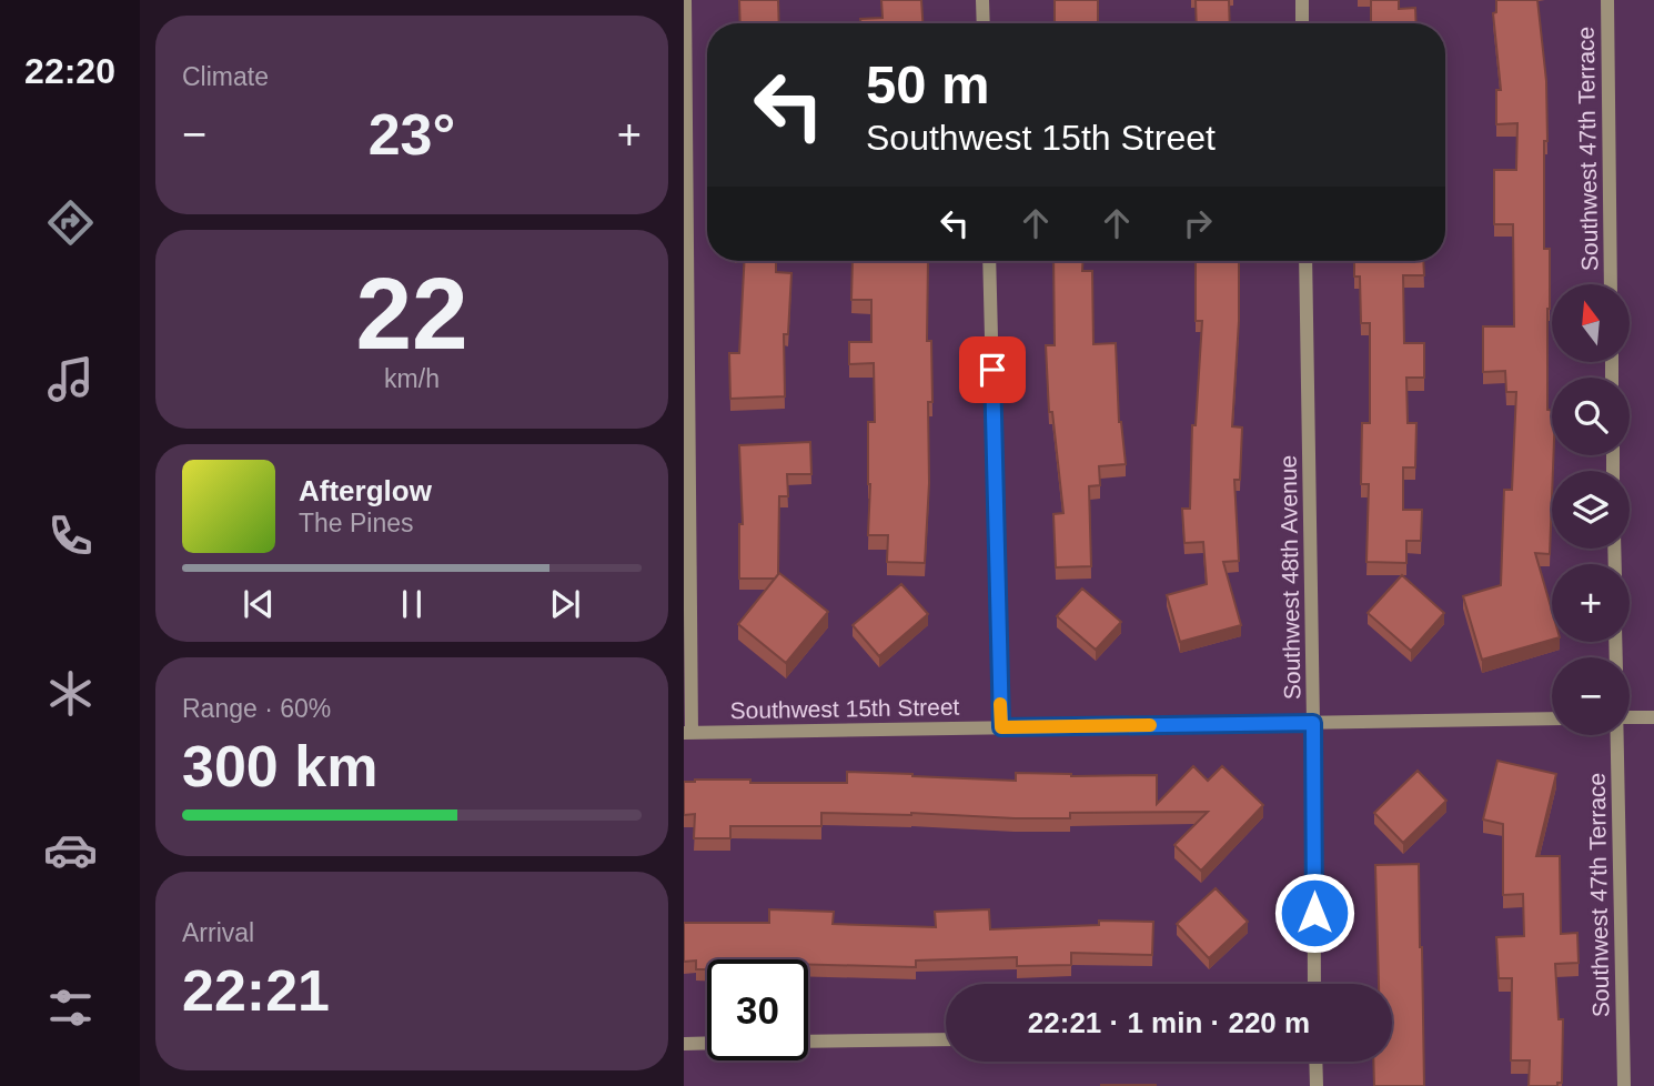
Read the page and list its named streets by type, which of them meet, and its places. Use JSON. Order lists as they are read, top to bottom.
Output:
{
  "streets": {
    "street": ["Southwest 47th Terrace", "Southwest 48th Avenue", "Southwest 15th Street"]
  },
  "crossings": [
    ["Southwest 48th Avenue", "Southwest 15th Street"]
  ],
  "north": "top",
  "page": {
    "tabs": "22:20",
    "tile": [
      "Climate",
      ["22", "km/h"],
      ["Range · 60%", "300 km"],
      ["Arrival", "22:21"]
    ],
    "turn": ["50 m", "Southwest 15th Street"],
    "heat": ["−", "23°", "+"],
    "map_buttons": ["+", "−"],
    "song": ["Afterglow", "The Pines"],
    "limit": "30",
    "trip": "22:21 · 1 min · 220 m"
  }
}
